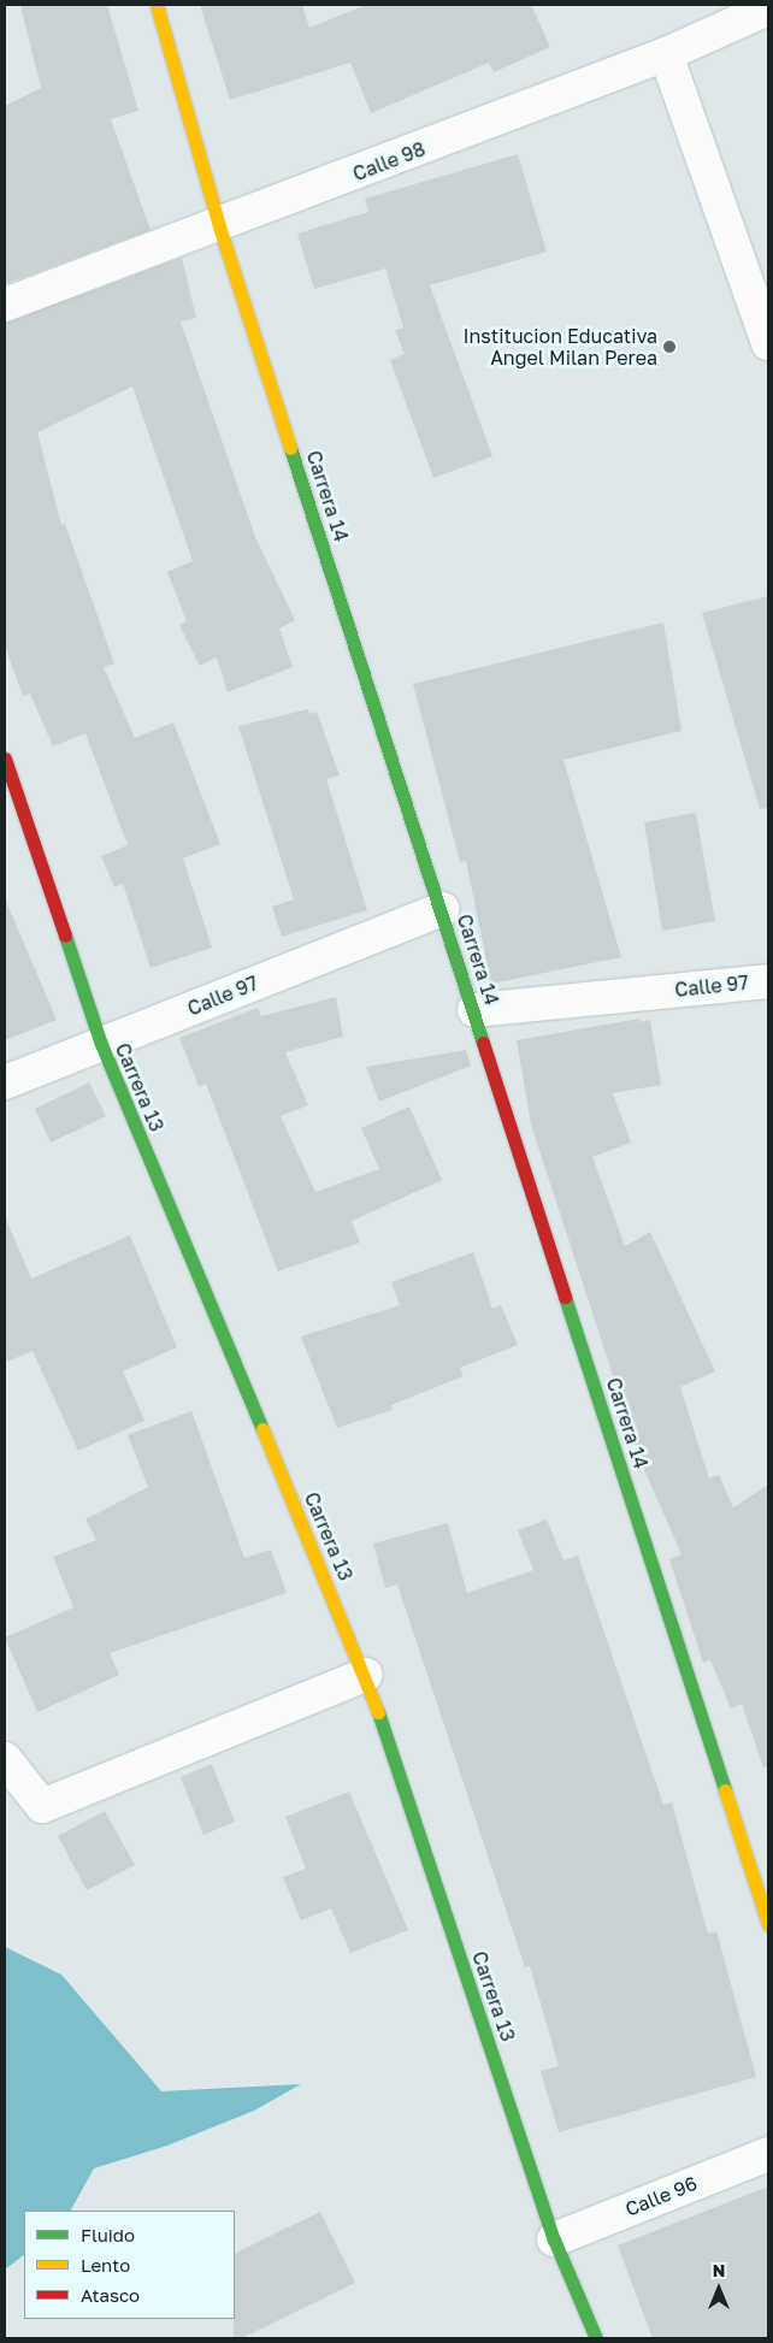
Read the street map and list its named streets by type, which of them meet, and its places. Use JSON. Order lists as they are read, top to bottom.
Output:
{
  "streets": {
    "street": [
      "Calle 98",
      "Carrera 14",
      "Calle 97",
      "Carrera 13",
      "Calle 96"
    ]
  },
  "crossings": [
    ["Calle 98", "Carrera 14"],
    ["Carrera 14", "Calle 97"],
    ["Calle 97", "Carrera 13"],
    ["Carrera 13", "Calle 96"]
  ],
  "places": ["Institucion Educativa Angel Milan Perea"],
  "legend": ["Fluido", "Lento", "Atasco"],
  "north": "top"
}
